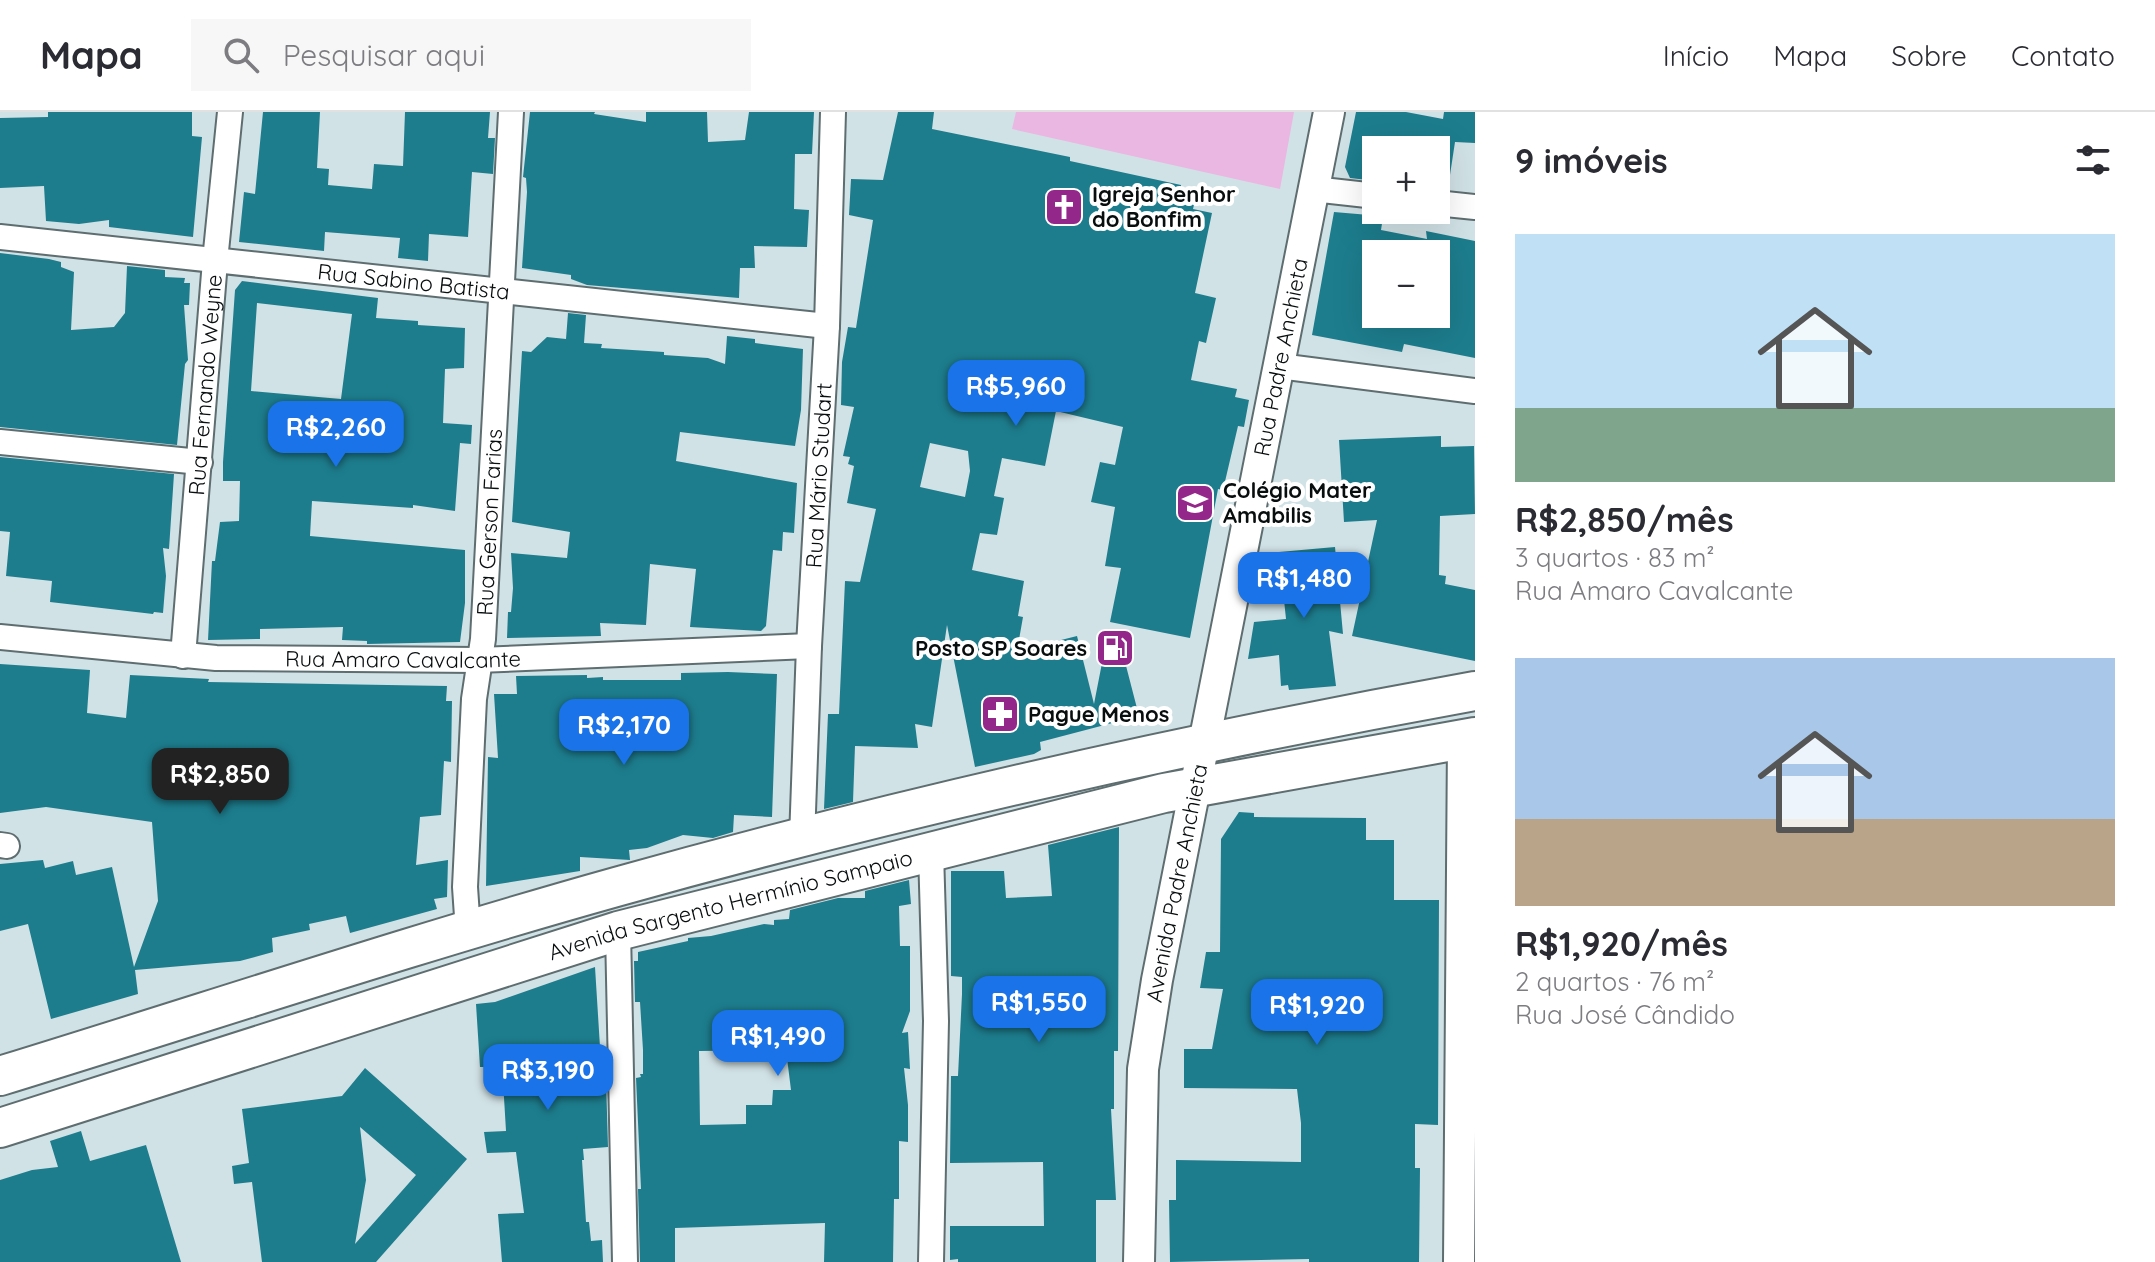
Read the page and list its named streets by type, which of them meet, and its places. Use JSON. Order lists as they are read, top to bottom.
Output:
{
  "streets": {
    "main road": ["Avenida Sargento Hermínio Sampaio"],
    "street": [
      "Rua Sabino Batista",
      "Rua Padre Anchieta",
      "Rua Fernando Weyne",
      "Rua Mário Studart",
      "Rua Gerson Farias",
      "Rua Amaro Cavalcante",
      "Avenida Padre Anchieta"
    ]
  },
  "crossings": [
    ["Rua Sabino Batista", "Rua Fernando Weyne"],
    ["Rua Sabino Batista", "Rua Mário Studart"],
    ["Rua Sabino Batista", "Rua Gerson Farias"],
    ["Rua Padre Anchieta", "Avenida Padre Anchieta"],
    ["Rua Padre Anchieta", "Avenida Sargento Hermínio Sampaio"],
    ["Rua Fernando Weyne", "Rua Amaro Cavalcante"],
    ["Rua Mário Studart", "Rua Amaro Cavalcante"],
    ["Rua Mário Studart", "Avenida Sargento Hermínio Sampaio"],
    ["Rua Gerson Farias", "Rua Amaro Cavalcante"],
    ["Rua Gerson Farias", "Avenida Sargento Hermínio Sampaio"],
    ["Avenida Padre Anchieta", "Avenida Sargento Hermínio Sampaio"]
  ],
  "places": {
    "church": ["Igreja Senhor do Bonfim"],
    "school or university": ["Colégio Mater Amabilis"],
    "fuel station": ["Posto SP Soares"],
    "pharmacy": ["Pague Menos"]
  },
  "page": {
    "header": "Mapa",
    "search": "Pesquisar aqui",
    "nav": [
      "Início",
      "Mapa",
      "Sobre",
      "Contato"
    ],
    "heading": "9 imóveis",
    "map_buttons": ["+", "−"],
    "list": [
      {
        "name": "R$2,850/mês",
        "note": "3 quartos · 83 m² · Rua Amaro Cavalcante"
      },
      {
        "name": "R$1,920/mês",
        "note": "2 quartos · 76 m² · Rua José Cândido"
      }
    ],
    "price": [
      "R$5,960",
      "R$2,260",
      "R$1,480",
      "R$2,170",
      "R$2,850",
      "R$1,550",
      "R$1,920",
      "R$1,490",
      "R$3,190"
    ]
  }
}
